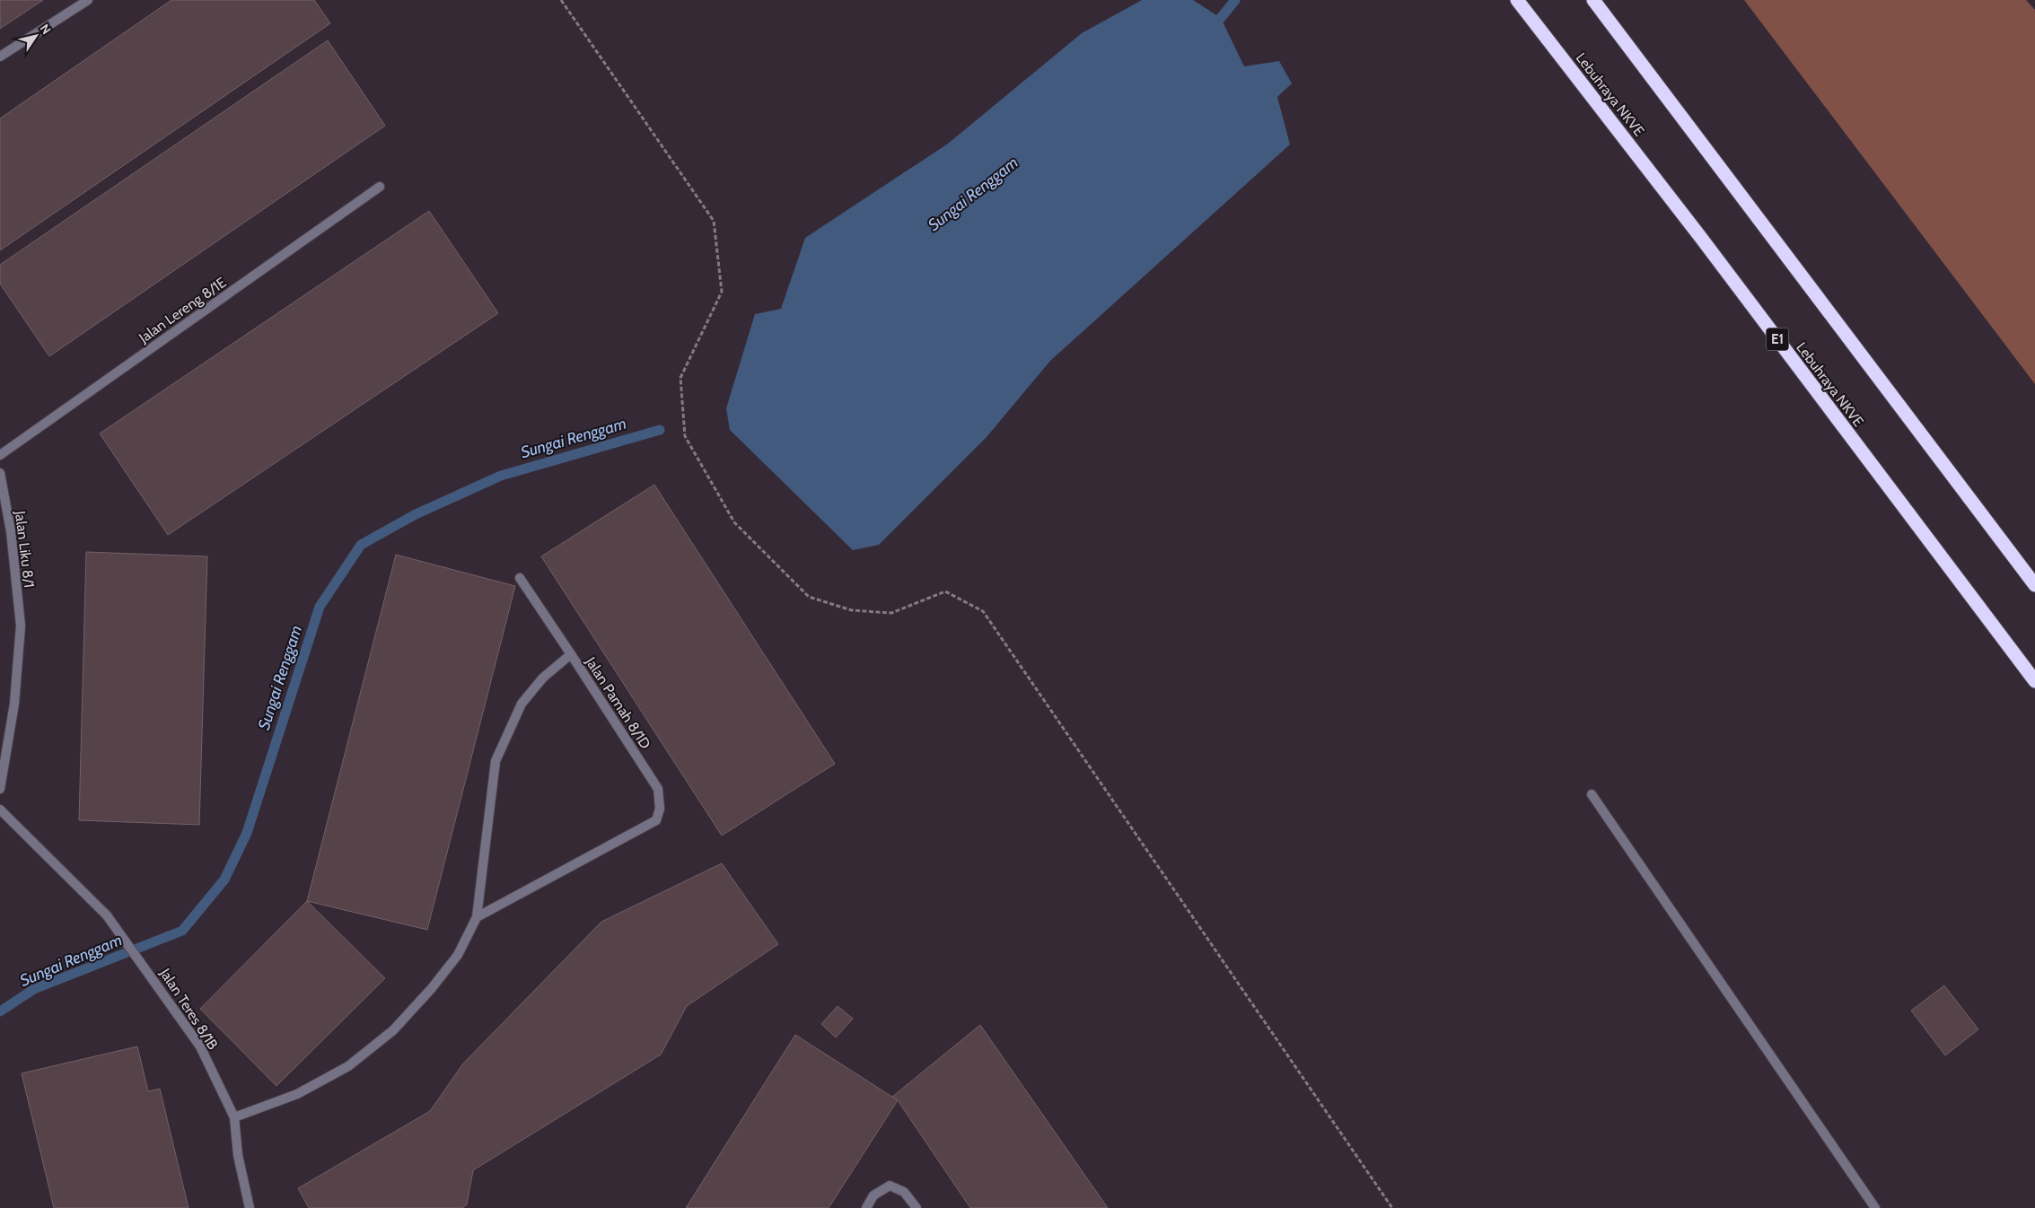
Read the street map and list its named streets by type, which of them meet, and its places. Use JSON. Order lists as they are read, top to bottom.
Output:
{
  "streets": {
    "highway": ["Lebuhraya NKVE", "E1"],
    "street": [
      "Jalan Lereng 8/1E",
      "Jalan Liku 8/1",
      "Jalan Pamah 8/1D",
      "Jalan Teres 8/1B"
    ]
  },
  "crossings": [
    ["Jalan Pamah 8/1D", "Jalan Teres 8/1B"]
  ],
  "water": ["Sungai Renggam"],
  "north": "top right"
}
